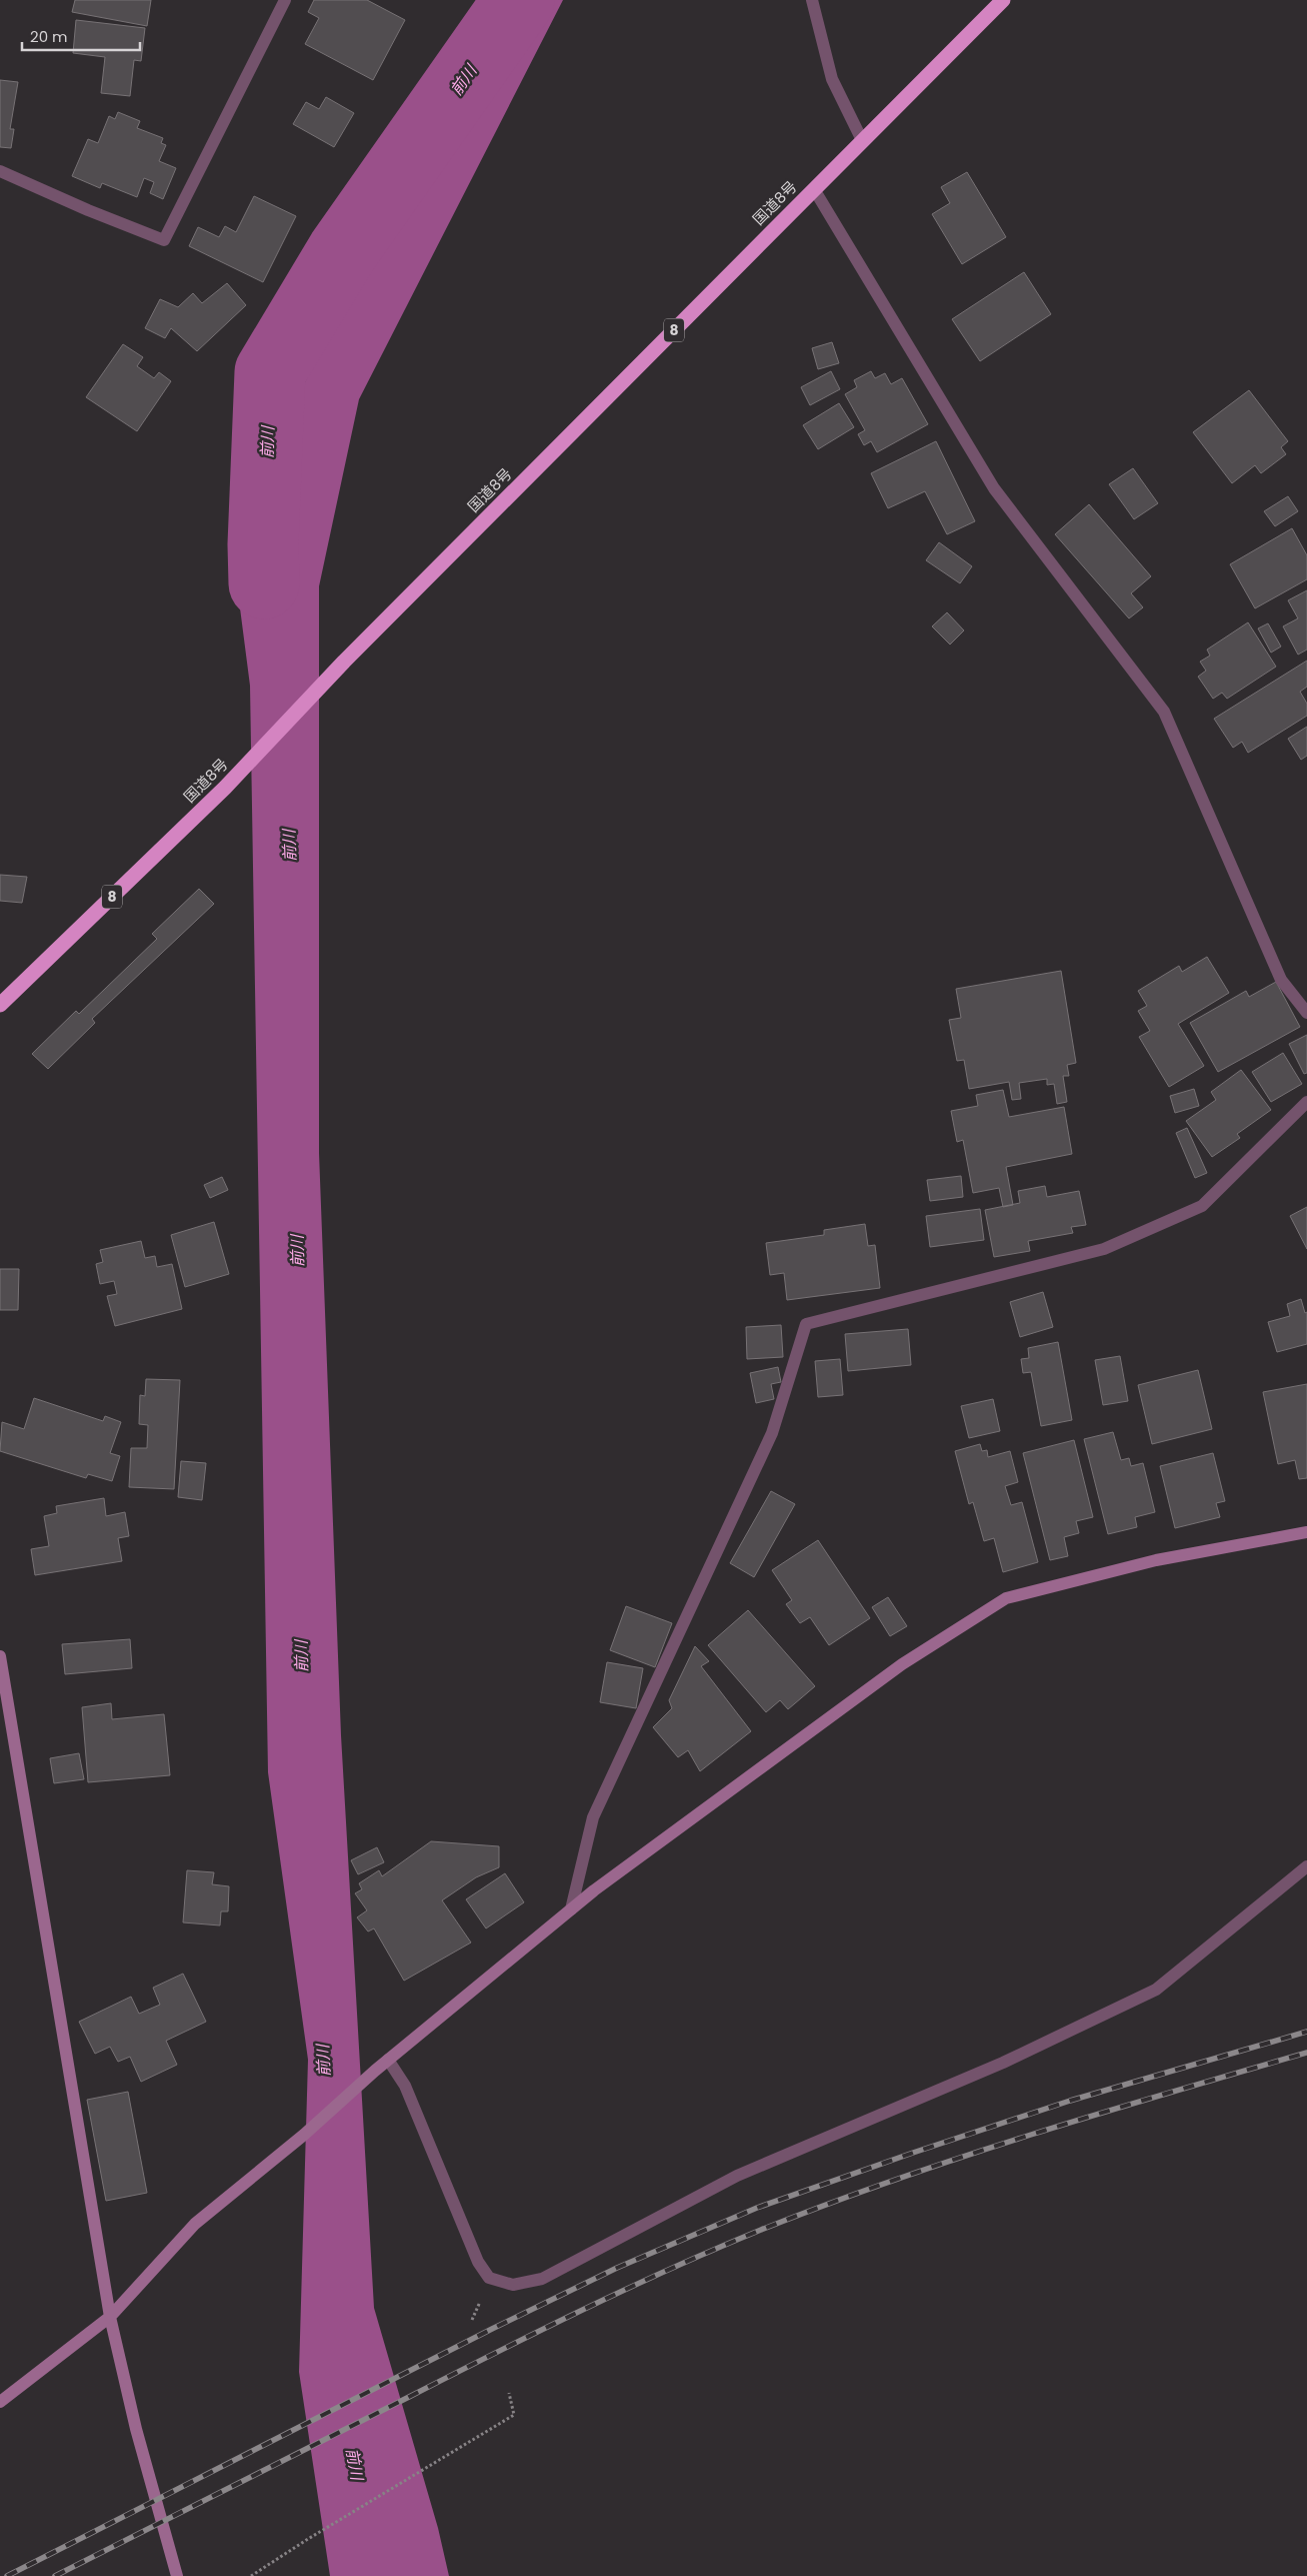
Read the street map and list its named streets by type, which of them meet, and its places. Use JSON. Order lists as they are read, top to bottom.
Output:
{
  "streets": {
    "highway": ["国道8号", "8"]
  },
  "water": ["前川"],
  "scale_bar": "20 m"
}
